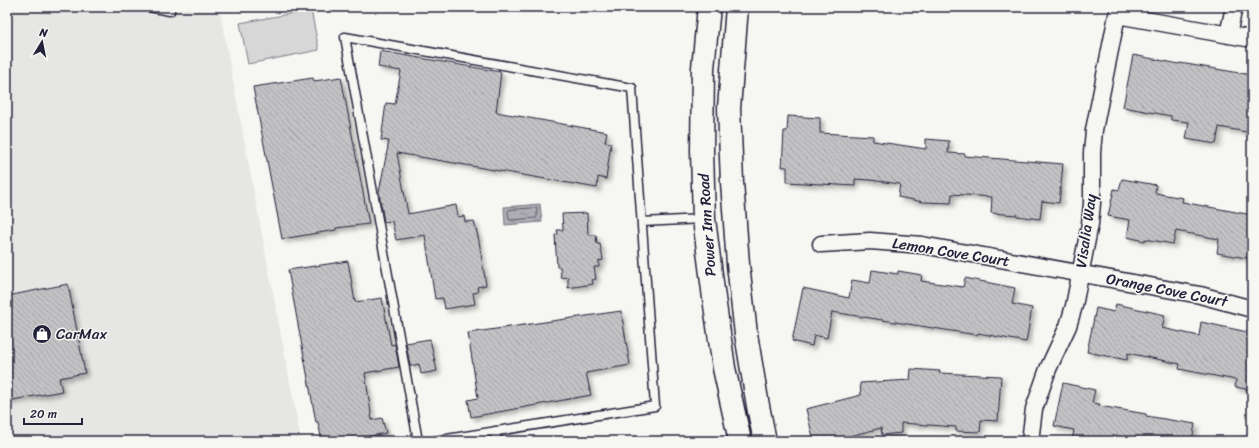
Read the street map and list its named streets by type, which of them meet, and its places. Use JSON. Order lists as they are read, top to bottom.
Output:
{
  "streets": {
    "main road": ["Power Inn Road"],
    "street": ["Visalia Way", "Lemon Cove Court", "Orange Cove Court"]
  },
  "crossings": [
    ["Visalia Way", "Lemon Cove Court"],
    ["Visalia Way", "Orange Cove Court"],
    ["Lemon Cove Court", "Orange Cove Court"]
  ],
  "places": {
    "shop": ["CarMax"]
  },
  "scale_bar": "20 m",
  "north": "top"
}
